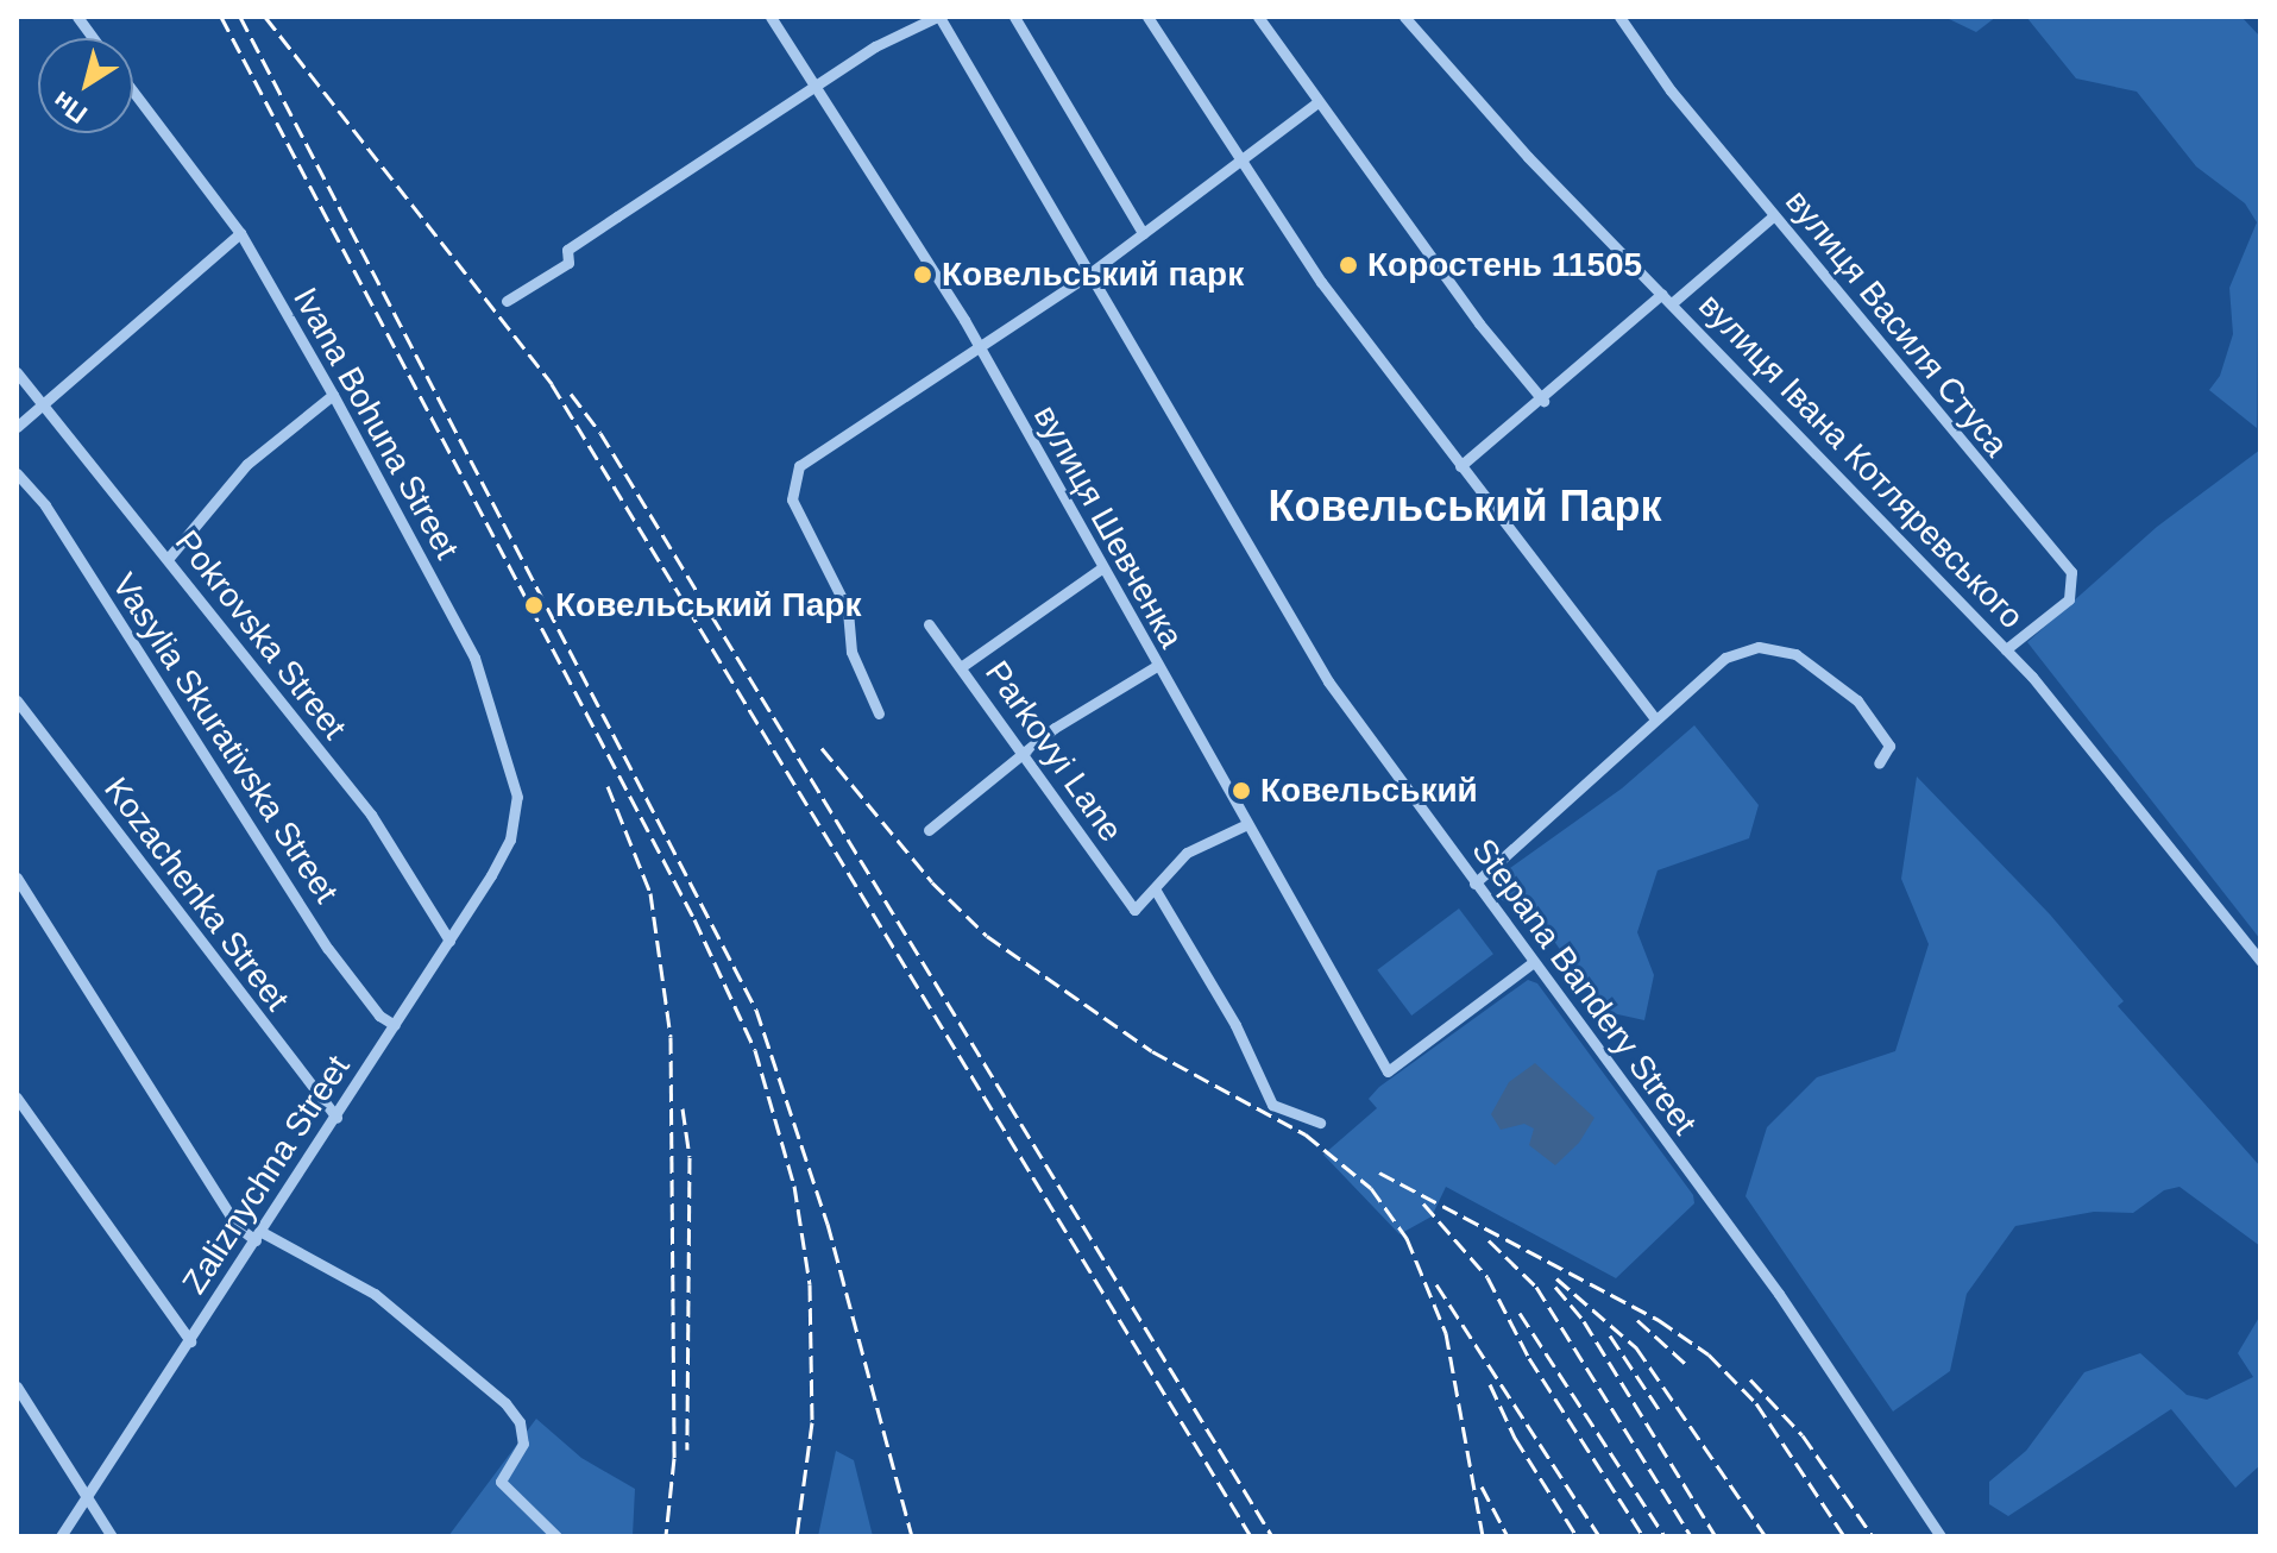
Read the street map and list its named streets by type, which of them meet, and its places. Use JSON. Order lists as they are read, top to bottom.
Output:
{
  "streets": {
    "street": [
      "вулиця Василя Стуса",
      "Ivana Bohuna Street",
      "вулиця Івана Котляревського",
      "вулиця Шевченка",
      "Pokrovska Street",
      "Vasylia Skurativska Street",
      "Parkovyi Lane",
      "Kozachenka Street",
      "Stepana Bandery Street",
      "Zaliznychna Street"
    ]
  },
  "crossings": [
    ["вулиця Василя Стуса", "вулиця Івана Котляревського"],
    ["Ivana Bohuna Street", "Zaliznychna Street"],
    ["вулиця Шевченка", "Stepana Bandery Street"],
    ["Pokrovska Street", "Zaliznychna Street"],
    ["Vasylia Skurativska Street", "Zaliznychna Street"],
    ["Kozachenka Street", "Zaliznychna Street"]
  ],
  "districts": ["Ковельський Парк"],
  "places": [
    "Коростень 11505",
    "Ковельський парк",
    "Ковельський Парк",
    "Ковельський"
  ],
  "north": "bottom left"
}
